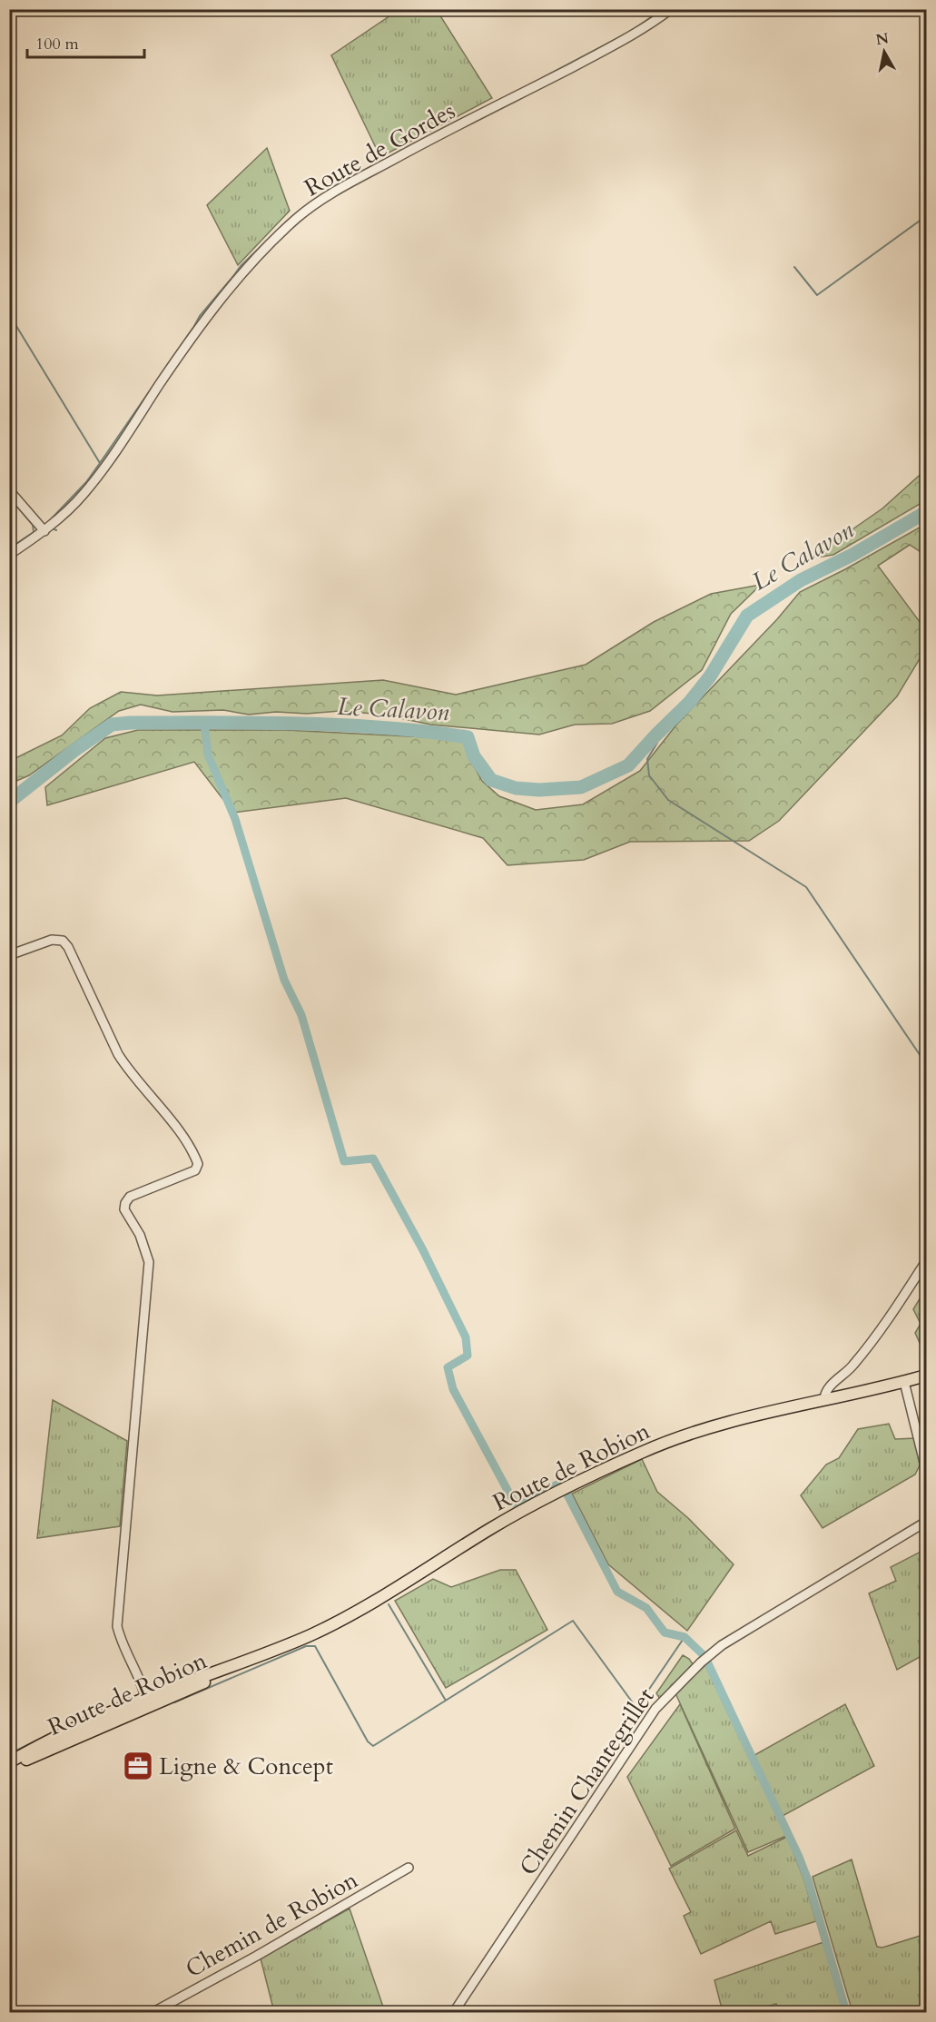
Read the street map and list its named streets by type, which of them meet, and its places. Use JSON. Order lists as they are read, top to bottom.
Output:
{
  "streets": {
    "main road": ["Route de Robion"],
    "street": ["Route de Gordes", "Chemin Chantegrillet", "Chemin de Robion"]
  },
  "water": ["Le Calavon"],
  "places": {
    "office": ["Ligne & Concept"]
  },
  "scale_bar": "100 m",
  "north": "top"
}
